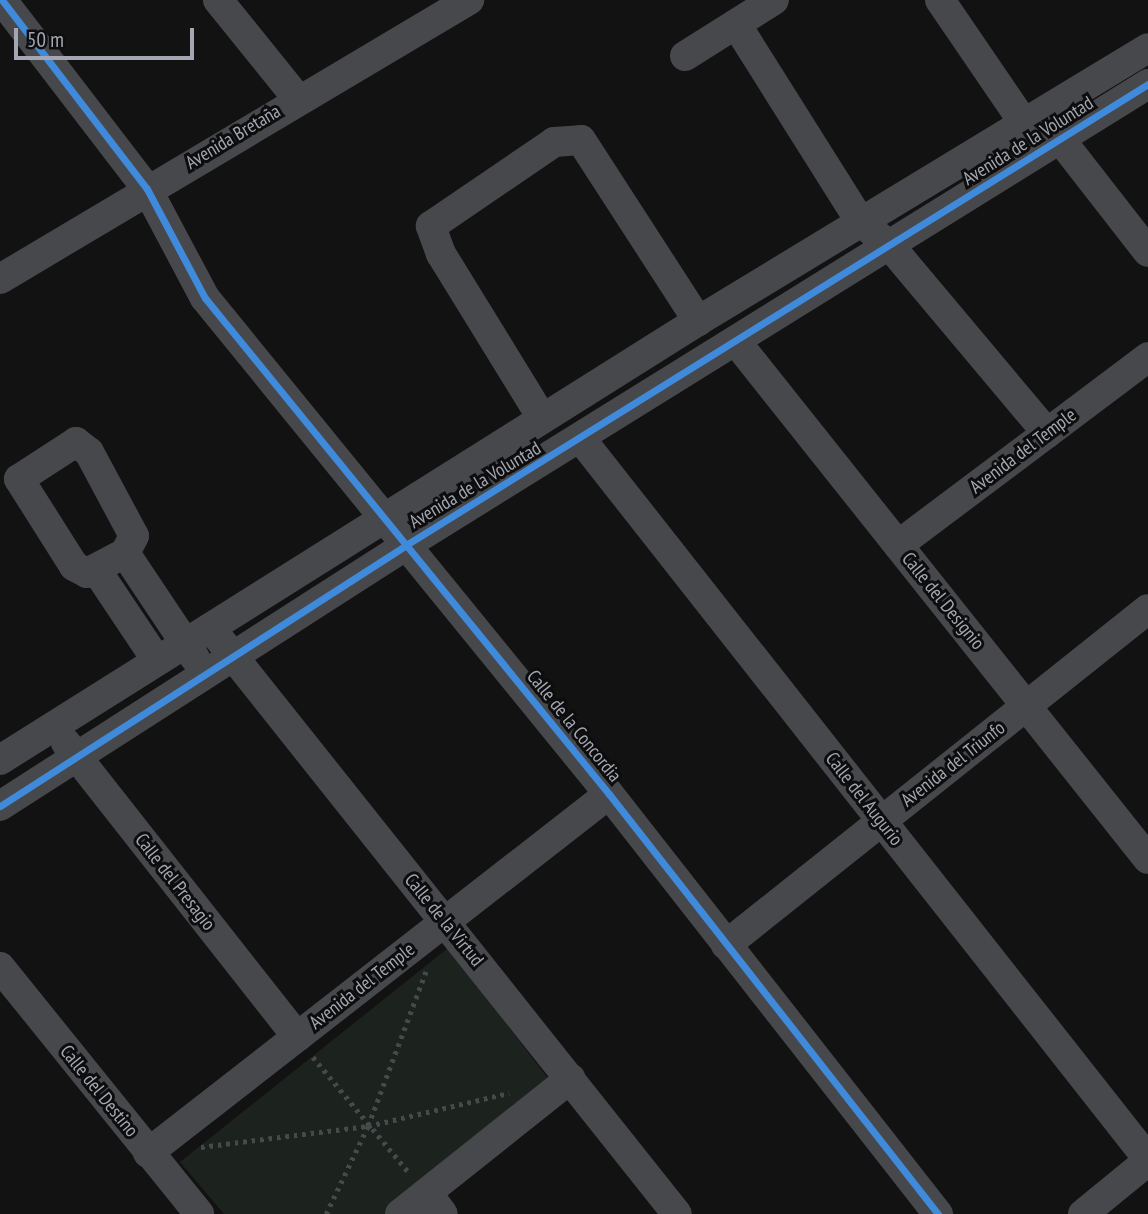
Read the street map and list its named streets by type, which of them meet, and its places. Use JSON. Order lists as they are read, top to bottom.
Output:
{
  "streets": {
    "street": [
      "Avenida Bretaña",
      "Avenida de la Voluntad",
      "Avenida del Temple",
      "Calle del Designio",
      "Calle de la Concordia",
      "Avenida del Triunfo",
      "Calle del Augurio",
      "Calle del Presagio",
      "Calle de la Virtud",
      "Calle del Destino"
    ]
  },
  "crossings": [
    ["Avenida Bretaña", "Calle de la Concordia"],
    ["Avenida de la Voluntad", "Calle del Designio"],
    ["Avenida de la Voluntad", "Calle de la Concordia"],
    ["Avenida de la Voluntad", "Calle del Augurio"],
    ["Avenida de la Voluntad", "Calle del Presagio"],
    ["Avenida de la Voluntad", "Calle de la Virtud"],
    ["Avenida del Temple", "Calle del Designio"],
    ["Avenida del Temple", "Calle de la Concordia"],
    ["Avenida del Temple", "Calle del Presagio"],
    ["Avenida del Temple", "Calle de la Virtud"],
    ["Avenida del Temple", "Calle del Destino"],
    ["Calle del Designio", "Avenida del Triunfo"],
    ["Calle de la Concordia", "Avenida del Triunfo"],
    ["Avenida del Triunfo", "Calle del Augurio"]
  ],
  "scale_bar": "50 m"
}
